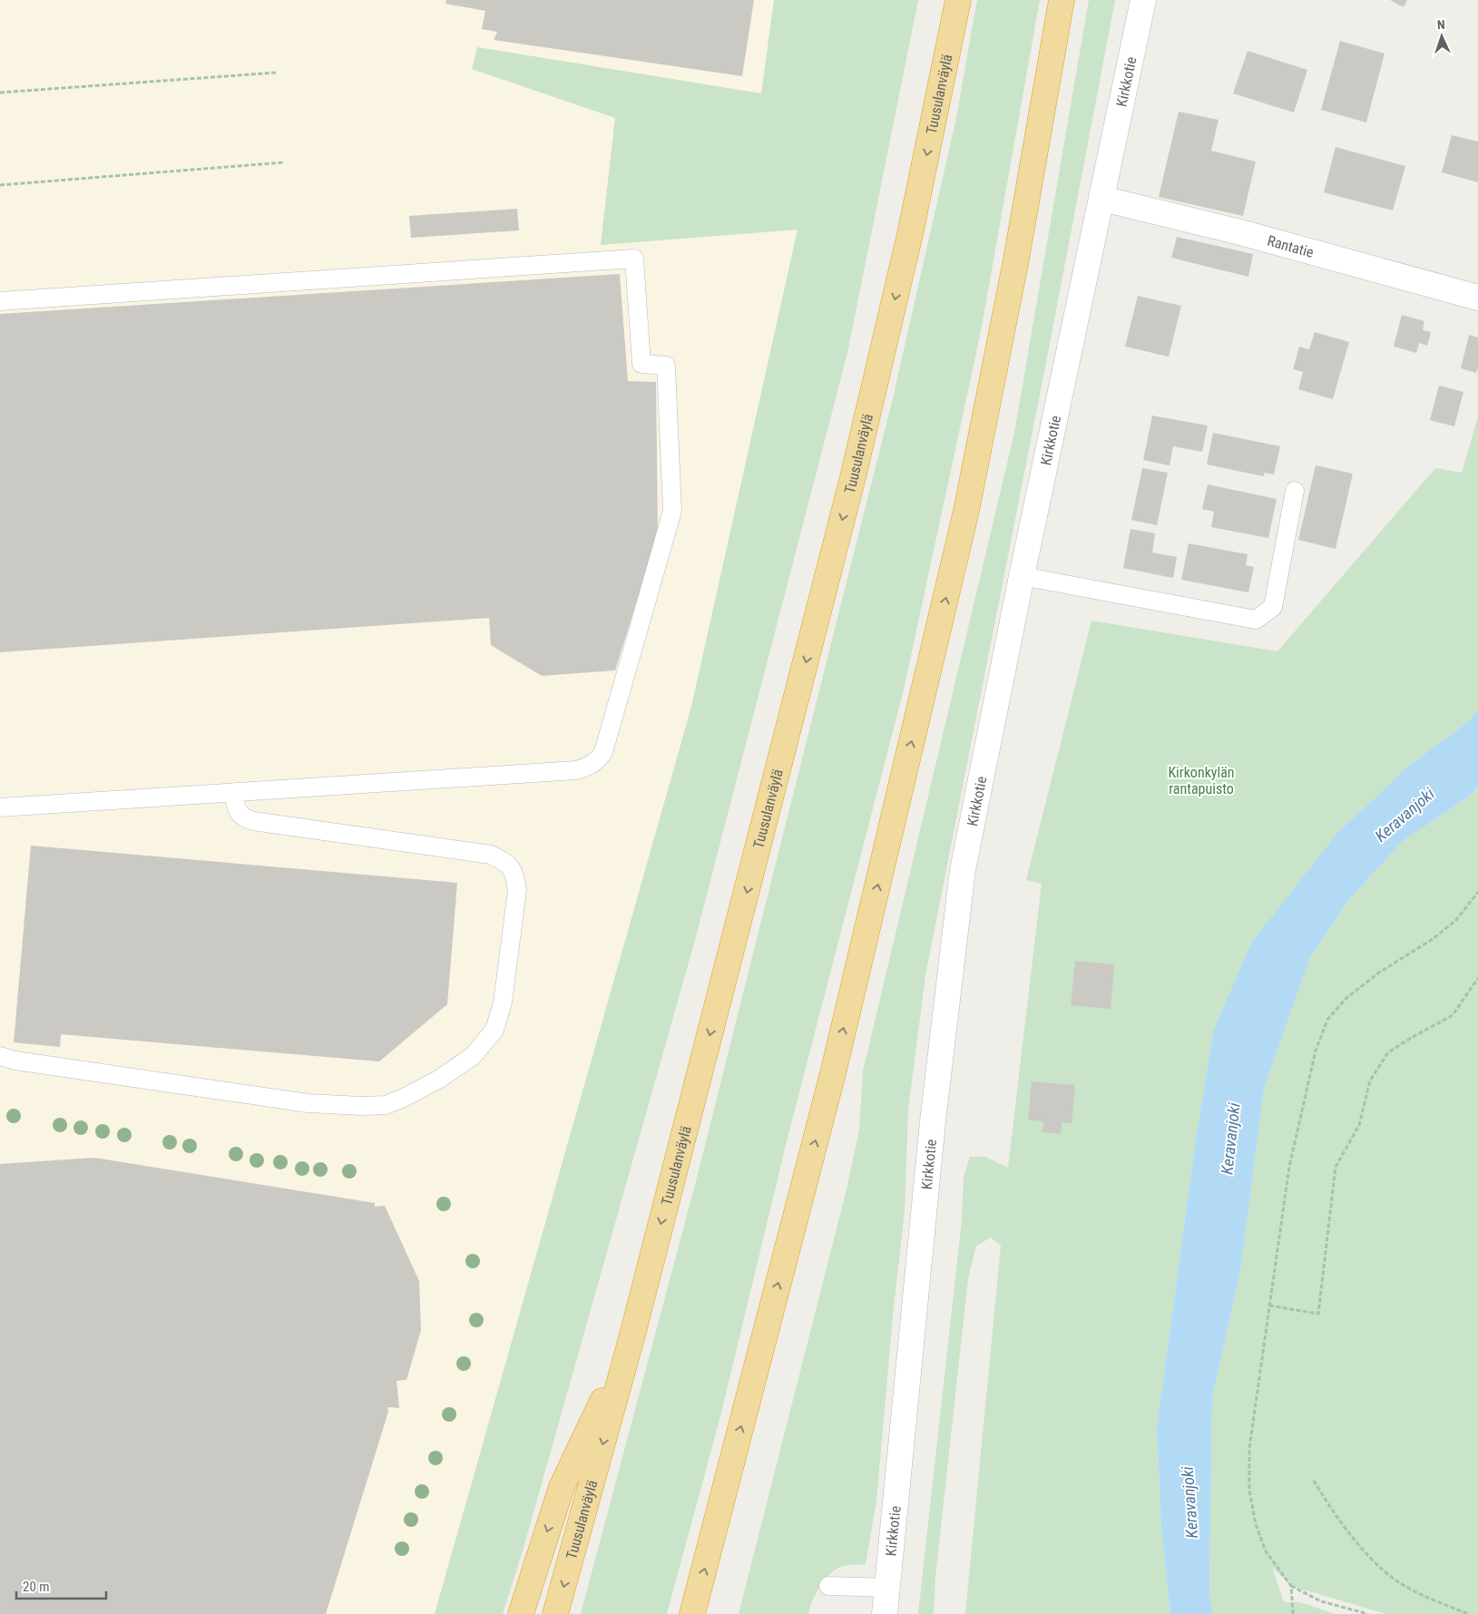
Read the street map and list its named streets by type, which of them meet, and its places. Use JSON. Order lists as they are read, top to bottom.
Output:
{
  "streets": {
    "highway": ["Tuusulanväylä"],
    "street": ["Kirkkotie", "Rantatie"]
  },
  "crossings": [
    ["Kirkkotie", "Rantatie"]
  ],
  "water": ["Keravanjoki"],
  "parks": ["Kirkonkylän rantapuisto"],
  "scale_bar": "20 m",
  "north": "top"
}
